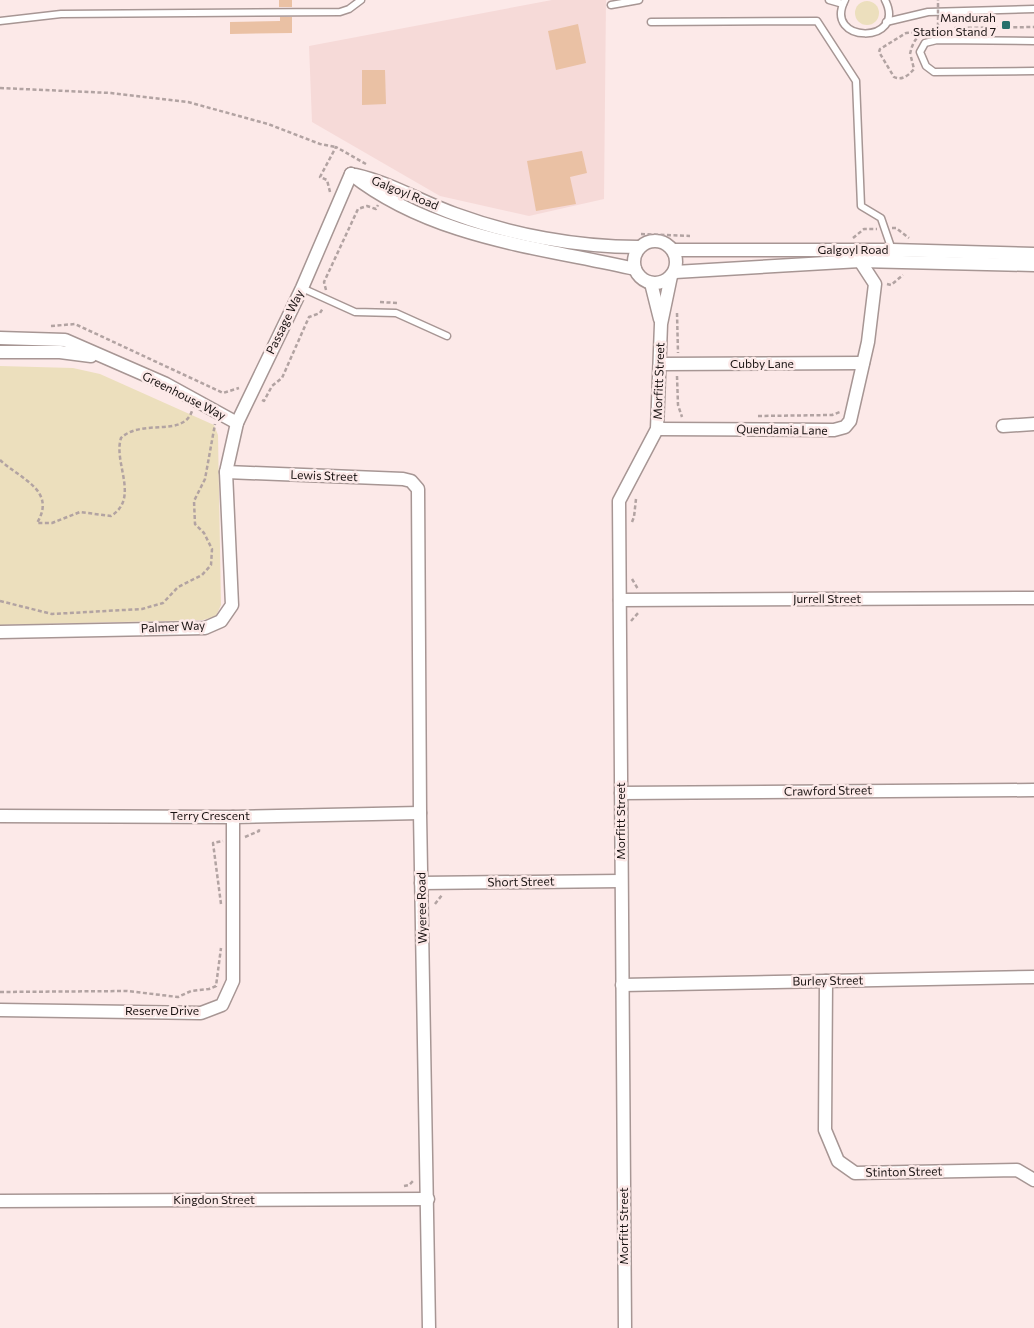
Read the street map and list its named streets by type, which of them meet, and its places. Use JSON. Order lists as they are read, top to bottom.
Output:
{
  "streets": {
    "street": [
      "Galgoyl Road",
      "Passage Way",
      "Cubby Lane",
      "Morfitt Street",
      "Greenhouse Way",
      "Quendamia Lane",
      "Lewis Street",
      "Jurrell Street",
      "Palmer Way",
      "Crawford Street",
      "Terry Crescent",
      "Short Street",
      "Wyeree Road",
      "Burley Street",
      "Reserve Drive",
      "Stinton Street",
      "Kingdon Street"
    ]
  },
  "crossings": [
    ["Galgoyl Road", "Passage Way"],
    ["Galgoyl Road", "Morfitt Street"],
    ["Galgoyl Road", "Quendamia Lane"],
    ["Passage Way", "Greenhouse Way"],
    ["Passage Way", "Lewis Street"],
    ["Passage Way", "Palmer Way"],
    ["Cubby Lane", "Morfitt Street"],
    ["Cubby Lane", "Quendamia Lane"],
    ["Morfitt Street", "Quendamia Lane"],
    ["Morfitt Street", "Jurrell Street"],
    ["Morfitt Street", "Crawford Street"],
    ["Morfitt Street", "Short Street"],
    ["Morfitt Street", "Burley Street"],
    ["Lewis Street", "Palmer Way"],
    ["Lewis Street", "Wyeree Road"],
    ["Terry Crescent", "Wyeree Road"],
    ["Terry Crescent", "Reserve Drive"],
    ["Short Street", "Wyeree Road"],
    ["Wyeree Road", "Kingdon Street"],
    ["Burley Street", "Stinton Street"]
  ],
  "places": {
    "transit": ["Mandurah Station Stand 7"]
  }
}
